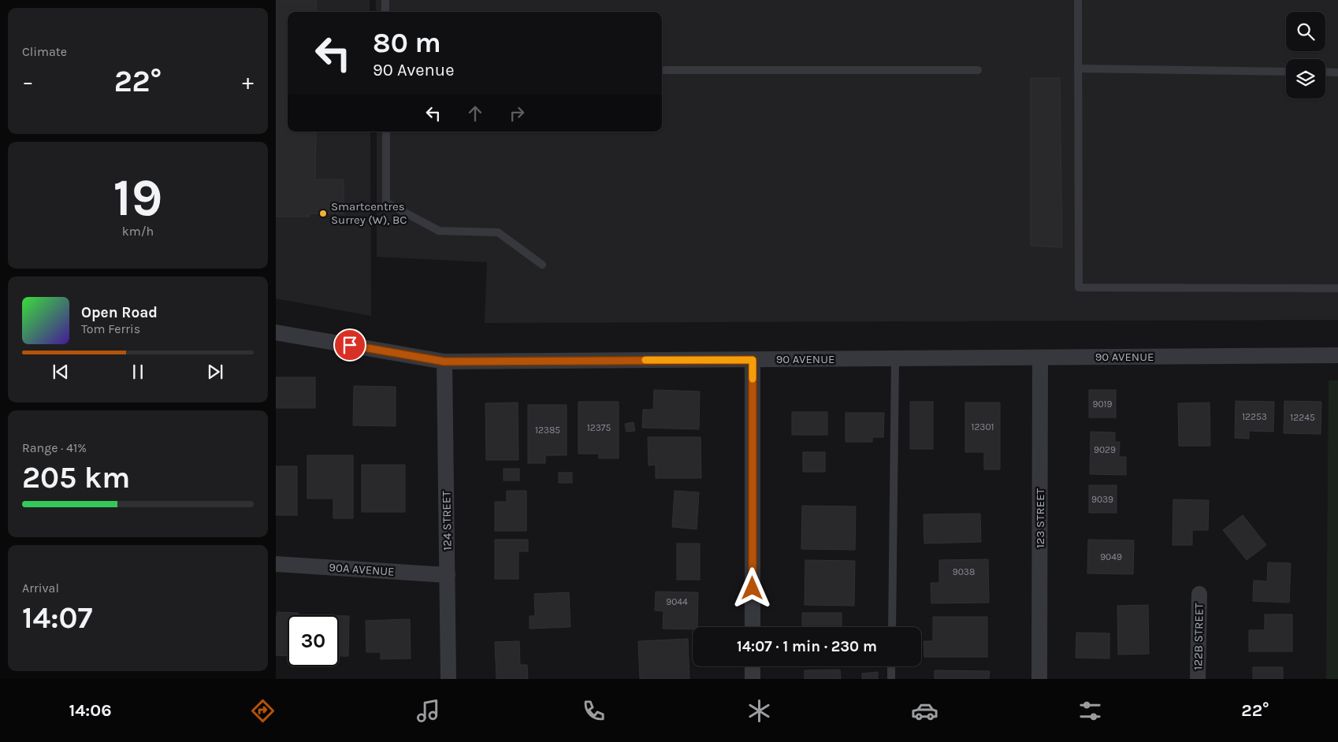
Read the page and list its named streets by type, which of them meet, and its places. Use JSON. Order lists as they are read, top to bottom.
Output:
{
  "streets": {
    "street": [
      "90 AVENUE",
      "123 STREET",
      "124 STREET",
      "90A AVENUE",
      "122B STREET"
    ]
  },
  "crossings": [
    ["90 AVENUE", "123 STREET"],
    ["90 AVENUE", "124 STREET"],
    ["124 STREET", "90A AVENUE"]
  ],
  "places": ["Smartcentres Surrey (W), BC"],
  "house_numbers": [
    "9019",
    "12253",
    "12245",
    "12301",
    "12375",
    "12385",
    "9029",
    "9039",
    "9049",
    "9038",
    "9044"
  ],
  "page": {
    "tile": [
      "Climate",
      ["19", "km/h"],
      ["Range · 41%", "205 km"],
      ["Arrival", "14:07"]
    ],
    "turn": ["80 m", "90 Avenue"],
    "heat": ["−", "22°", "+"],
    "song": ["Open Road", "Tom Ferris"],
    "limit": "30",
    "trip": "14:07 · 1 min · 230 m",
    "tabs": ["14:06", "22°"]
  }
}
